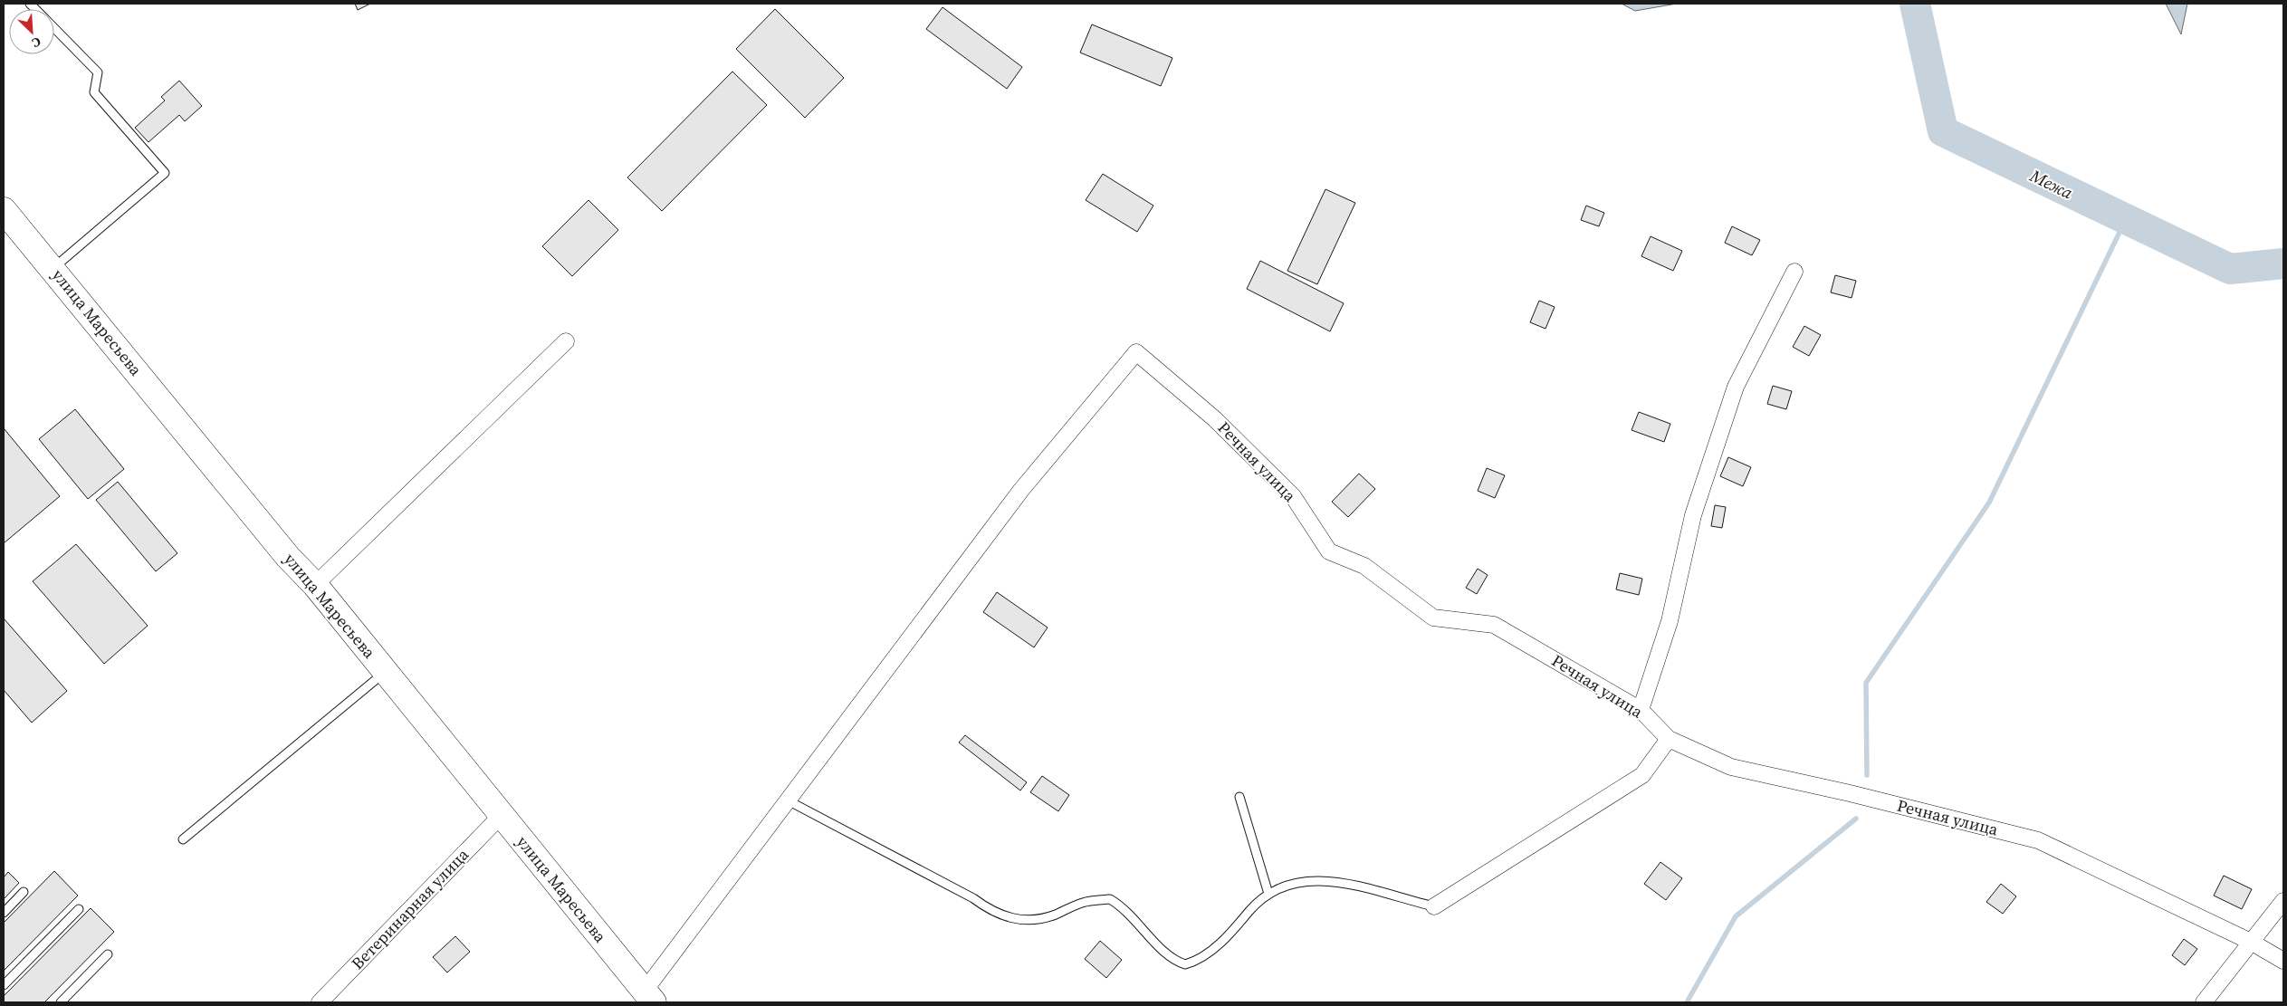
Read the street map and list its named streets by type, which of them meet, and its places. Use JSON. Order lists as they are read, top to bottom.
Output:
{
  "streets": {
    "main road": ["улица Маресьева"],
    "street": ["Речная улица", "Ветеринарная улица"]
  },
  "crossings": [
    ["улица Маресьева", "Ветеринарная улица"]
  ],
  "water": ["Межа"],
  "north": "bottom right"
}
